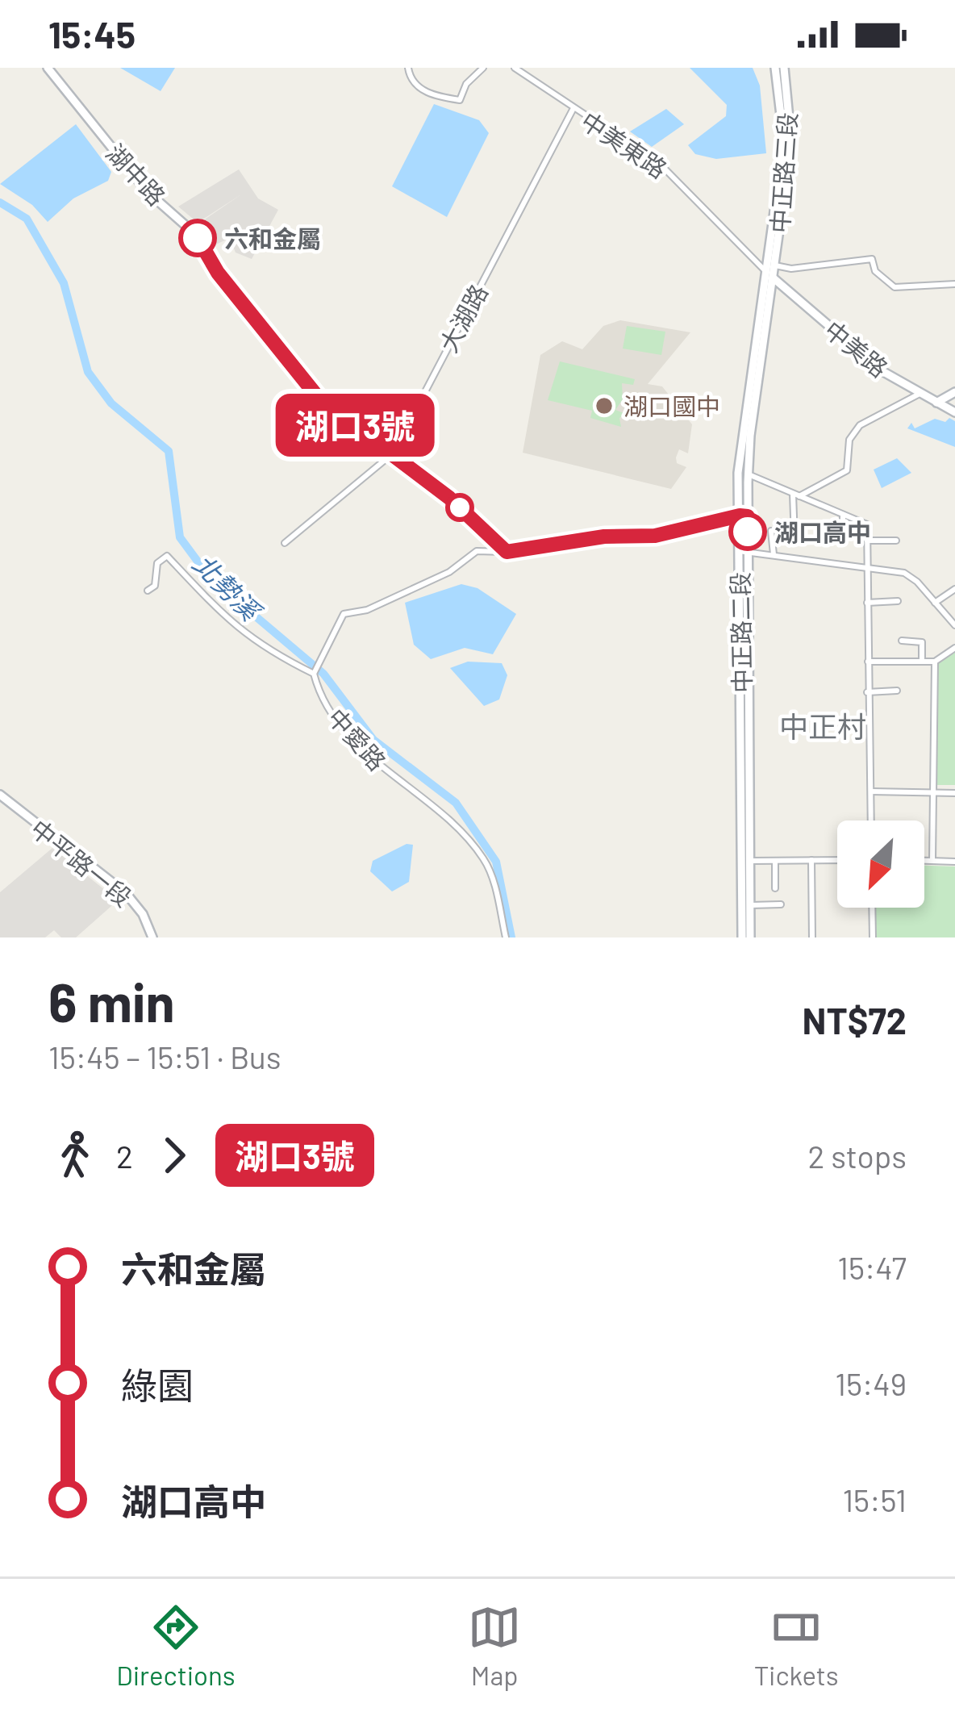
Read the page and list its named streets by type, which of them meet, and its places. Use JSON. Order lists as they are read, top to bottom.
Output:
{
  "streets": {
    "main road": [
      "中正路三段",
      "湖中路",
      "中美路",
      "中正路二段",
      "中平路一段"
    ],
    "street": ["中美東路", "大湖路", "中愛路"]
  },
  "crossings": [
    ["中美東路", "中正路三段"],
    ["中美東路", "大湖路"],
    ["中美東路", "中美路"],
    ["中美東路", "中正路二段"],
    ["中正路三段", "中美路"],
    ["中正路三段", "中正路二段"],
    ["湖中路", "大湖路"],
    ["中美路", "中正路二段"]
  ],
  "districts": ["中正村"],
  "water": ["北勢溪"],
  "places": ["六和金屬", "湖口國中", "湖口高中"],
  "lines": ["bus line 湖口3號"],
  "north": "bottom left",
  "page": {
    "status": "15:45",
    "on_map": "湖口3號",
    "heading": ["6 min", "15:45 – 15:51 · Bus", "NT$72"],
    "legs": ["2", "湖口3號", "2 stops"],
    "list": [
      {
        "name": "六和金屬",
        "value": "15:47"
      },
      {
        "name": "綠園",
        "value": "15:49"
      },
      {
        "name": "湖口高中",
        "value": "15:51"
      }
    ],
    "tabs": ["Directions", "Map", "Tickets"]
  }
}
